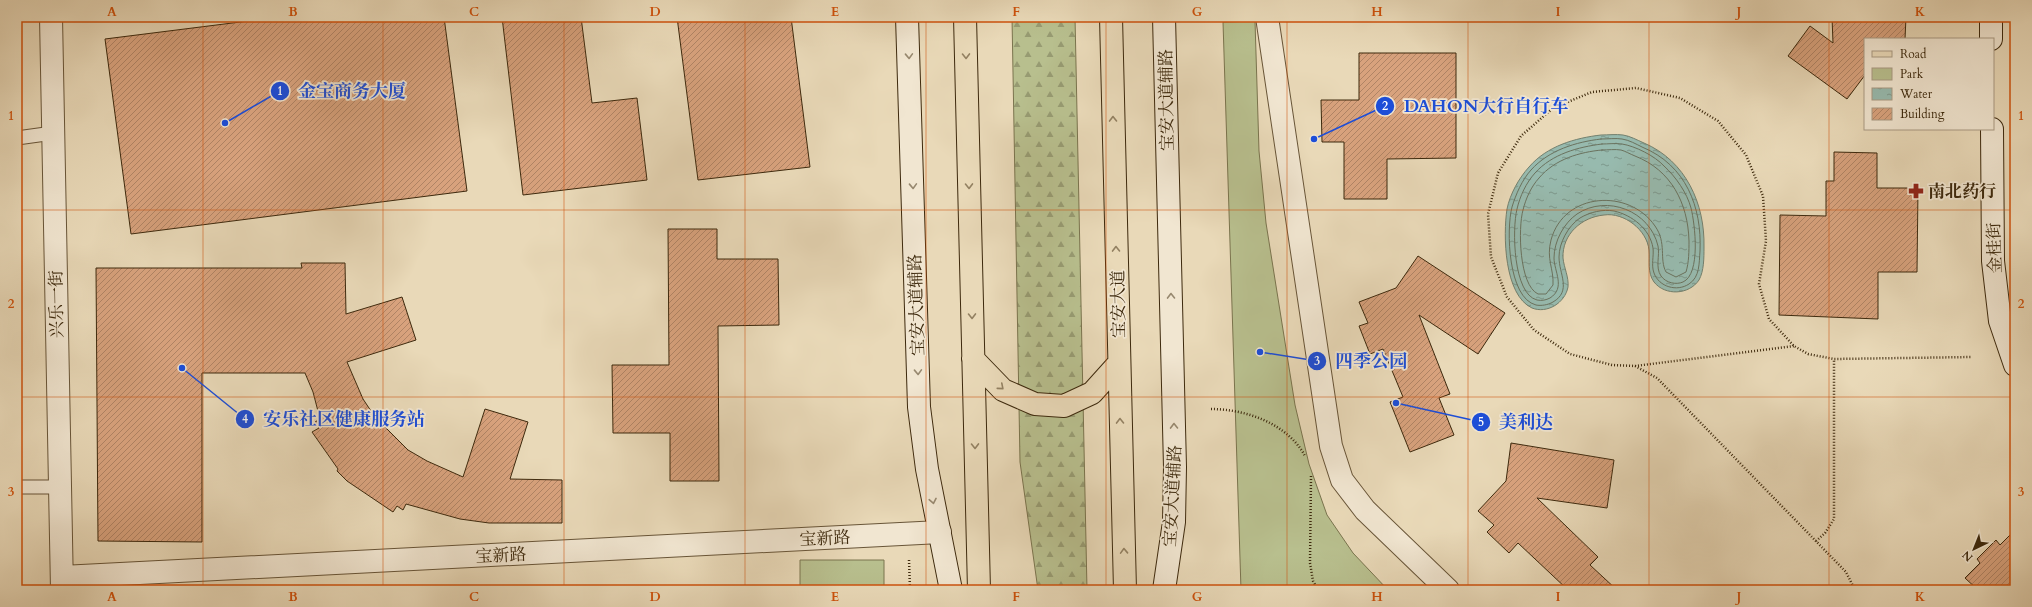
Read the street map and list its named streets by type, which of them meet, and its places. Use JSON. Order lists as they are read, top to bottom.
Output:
{
  "streets": {
    "main road": ["宝安大道"],
    "street": [
      "宝安大道辅路",
      "金桂街",
      "兴乐一街",
      "宝新路"
    ]
  },
  "crossings": [
    ["宝安大道辅路", "宝新路"],
    ["兴乐一街", "宝新路"]
  ],
  "places": {
    "other": [
      "金宝商务大厦",
      "DAHON大行自行车",
      "四季公园",
      "安乐社区健康服务站",
      "美利达"
    ],
    "pharmacy": ["南北药行"]
  },
  "legend": [
    "Road",
    "Park",
    "Water",
    "Building"
  ],
  "north": "bottom left",
  "grid": {
    "columns": [
      "A",
      "B",
      "C",
      "D",
      "E",
      "F",
      "G",
      "H",
      "I",
      "J",
      "K"
    ],
    "rows": ["1", "2", "3"]
  }
}
